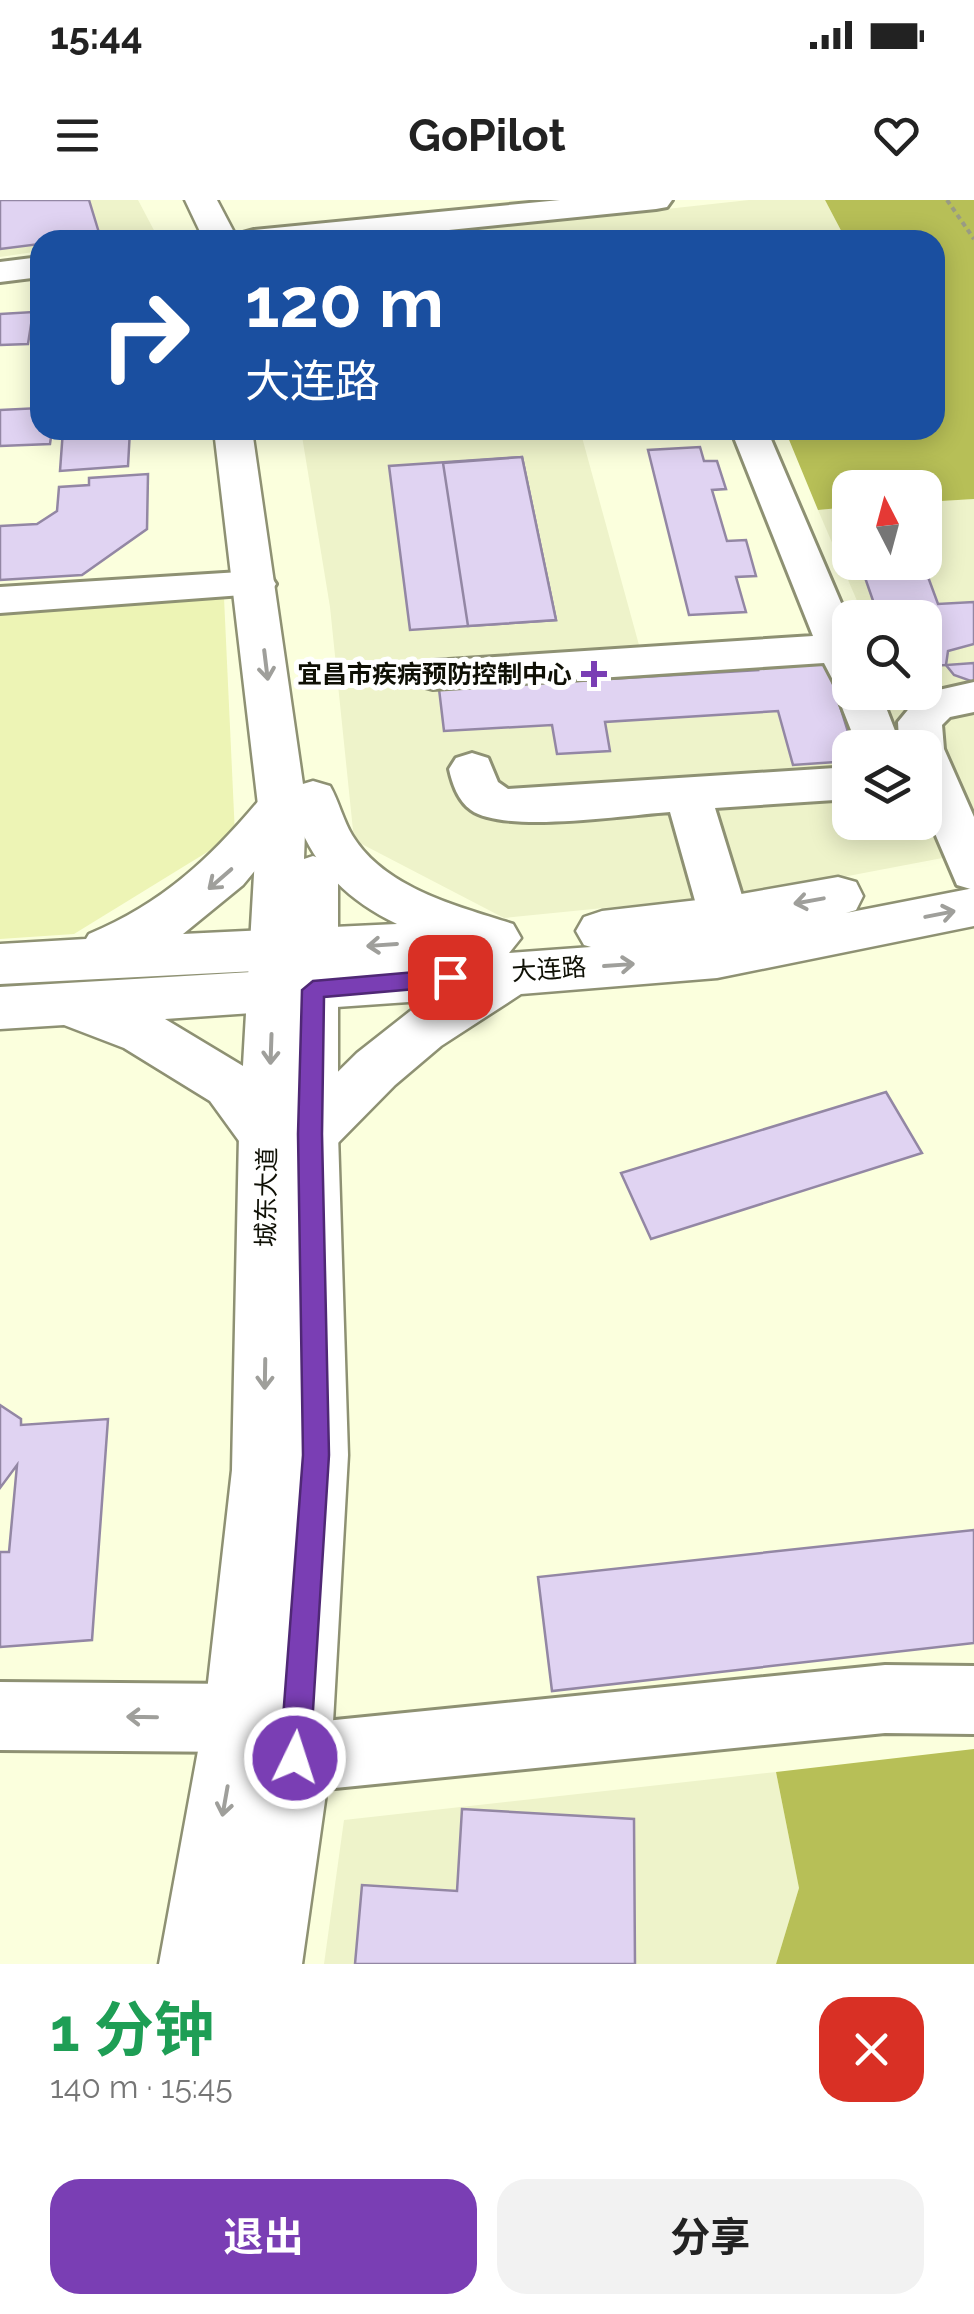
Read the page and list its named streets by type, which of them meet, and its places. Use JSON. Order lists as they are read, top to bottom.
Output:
{
  "streets": {
    "main road": ["大连路", "城东大道"]
  },
  "crossings": [
    ["大连路", "城东大道"]
  ],
  "places": {
    "health": ["宜昌市疾病预防控制中心"]
  },
  "north": "top",
  "page": {
    "status": "15:44",
    "header": "GoPilot",
    "turn": ["120 m", "大连路"],
    "heading": ["1 分钟", "140 m · 15:45"],
    "buttons": ["退出", "分享"]
  }
}
